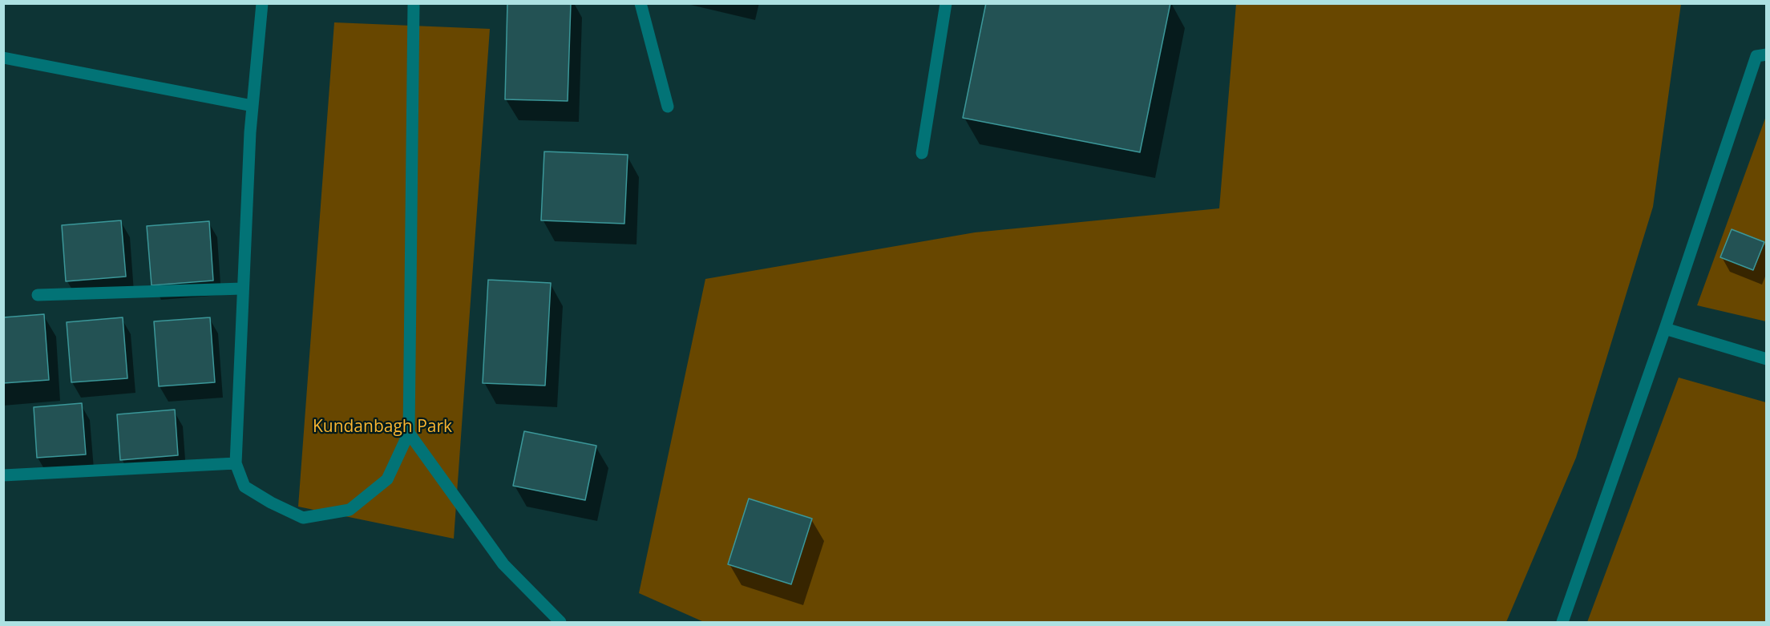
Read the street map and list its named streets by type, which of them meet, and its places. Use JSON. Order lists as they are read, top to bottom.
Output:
{
  "parks": ["Kundanbagh Park"]
}
